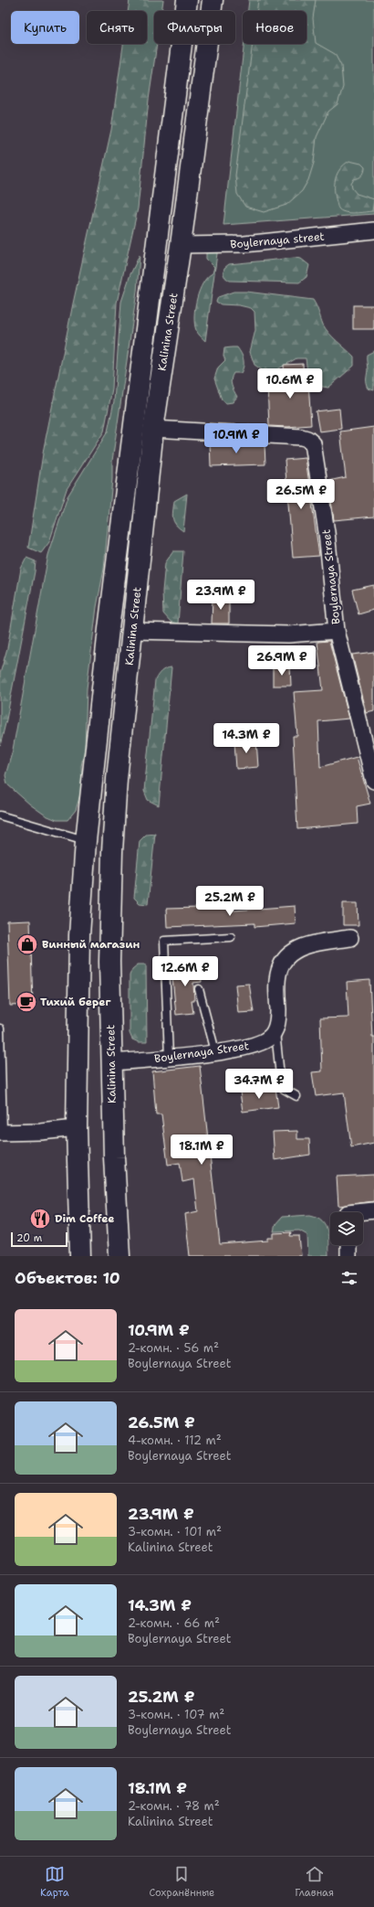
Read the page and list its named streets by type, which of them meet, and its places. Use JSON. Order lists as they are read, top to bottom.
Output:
{
  "streets": {
    "highway": ["Kalinina Street"],
    "street": ["Boylernaya street", "Boylernaya Street"]
  },
  "crossings": [
    ["Boylernaya street", "Kalinina Street"],
    ["Kalinina Street", "Boylernaya Street"]
  ],
  "places": {
    "shop": ["Винный магазин"],
    "cafe": ["Тихий берег"],
    "restaurant": ["Dim Coffee"]
  },
  "scale_bar": "20 m",
  "page": {
    "chip": [
      "Купить",
      "Снять",
      "Фильтры",
      "Новое"
    ],
    "price": [
      "10.6M ₽",
      "10.9M ₽",
      "26.5M ₽",
      "23.9M ₽",
      "26.9M ₽",
      "14.3M ₽",
      "25.2M ₽",
      "12.6M ₽",
      "34.7M ₽",
      "18.1M ₽"
    ],
    "scale": "20 m",
    "heading": "Объектов: 10",
    "list": [
      {
        "name": "10.9M ₽",
        "note": "2-комн. · 56 m² · Boylernaya Street"
      },
      {
        "name": "26.5M ₽",
        "note": "4-комн. · 112 m² · Boylernaya Street"
      },
      {
        "name": "23.9M ₽",
        "note": "3-комн. · 101 m² · Kalinina Street"
      },
      {
        "name": "14.3M ₽",
        "note": "2-комн. · 66 m² · Boylernaya Street"
      },
      {
        "name": "25.2M ₽",
        "note": "3-комн. · 107 m² · Boylernaya Street"
      },
      {
        "name": "18.1M ₽",
        "note": "2-комн. · 78 m² · Kalinina Street"
      }
    ],
    "tabs": ["Карта", "Сохранённые", "Главная"]
  }
}
